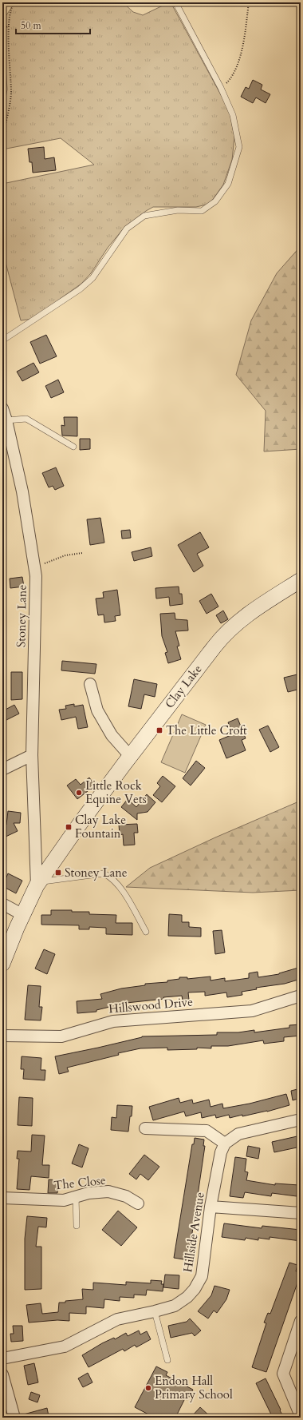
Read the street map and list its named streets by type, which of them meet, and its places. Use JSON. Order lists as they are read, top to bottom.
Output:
{
  "streets": {
    "main road": ["Clay Lake"],
    "street": [
      "Stoney Lane",
      "Hillswood Drive",
      "The Close",
      "Hillside Avenue"
    ]
  },
  "crossings": [
    ["Stoney Lane", "Clay Lake"]
  ],
  "places": {
    "transit": ["The Little Croft", "Clay Lake Fountain", "Stoney Lane"],
    "other": ["Little Rock Equine Vets", "Endon Hall Primary School"]
  },
  "scale_bar": "50 m"
}
